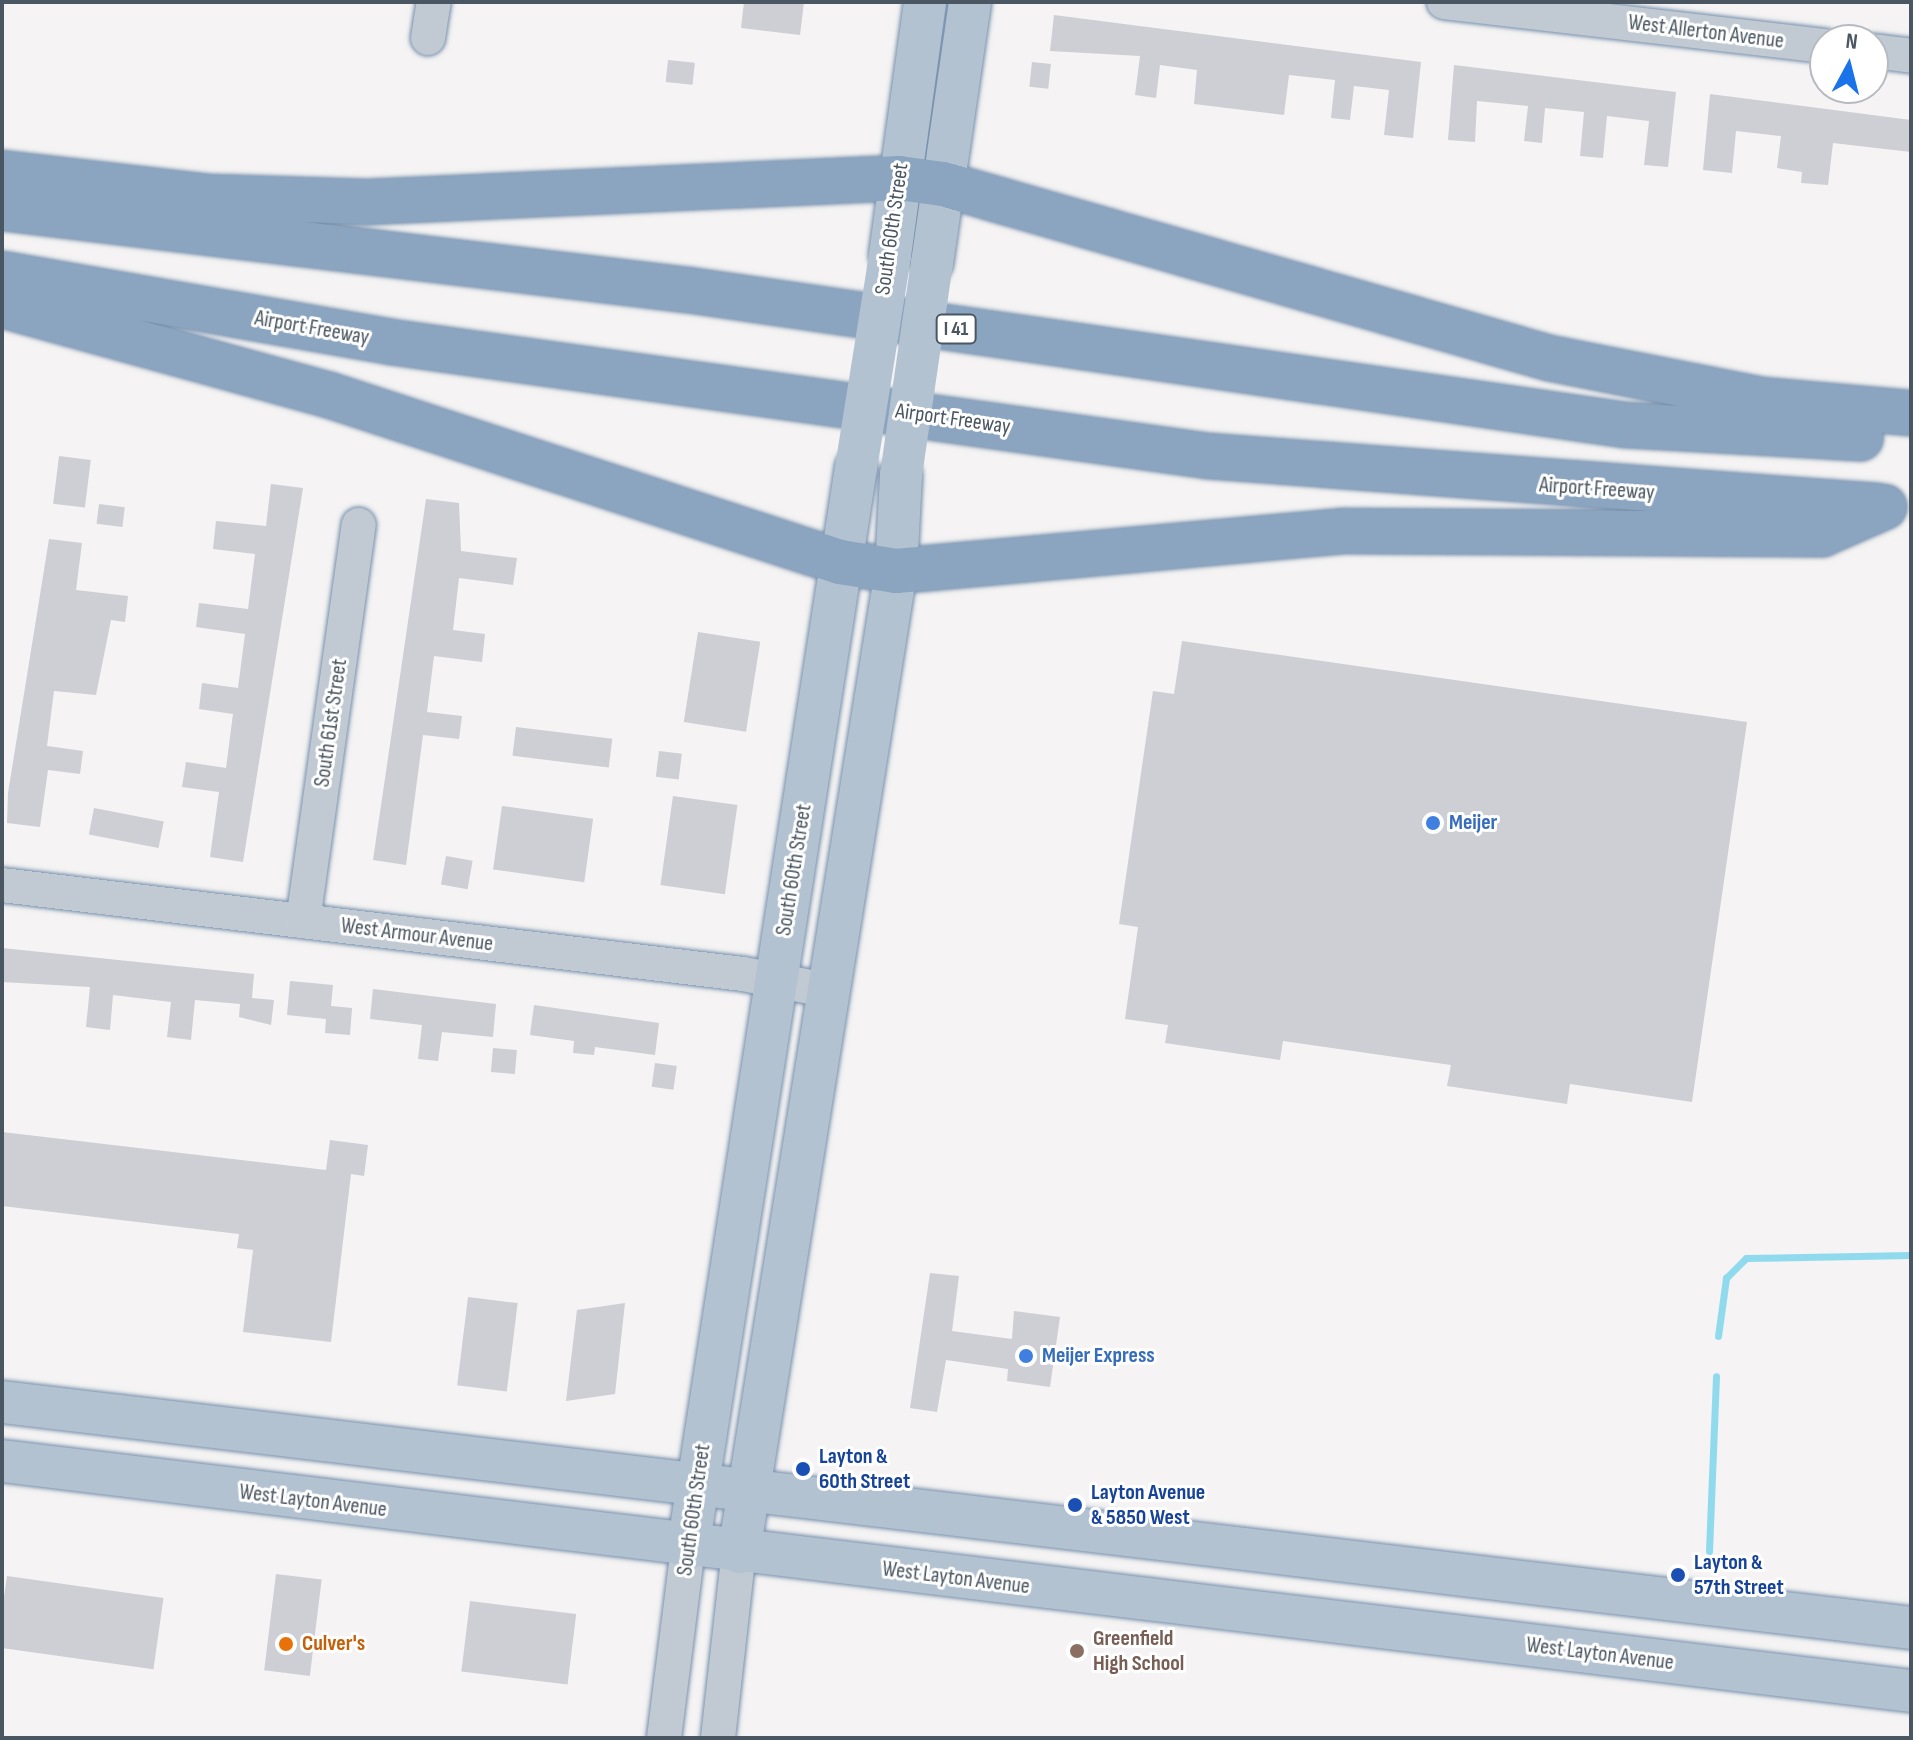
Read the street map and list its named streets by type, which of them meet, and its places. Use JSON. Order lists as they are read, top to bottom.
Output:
{
  "streets": {
    "highway": ["Airport Freeway", "I 41"],
    "main road": ["South 60th Street", "West Layton Avenue"],
    "street": ["West Allerton Avenue", "South 61st Street", "West Armour Avenue"]
  },
  "crossings": [
    ["South 60th Street", "West Armour Avenue"],
    ["South 60th Street", "West Layton Avenue"],
    ["South 61st Street", "West Armour Avenue"]
  ],
  "places": [
    "Meijer",
    "Meijer Express",
    "Layton & 60th Street",
    "Layton Avenue & 5850 West",
    "Layton & 57th Street",
    "Culver's",
    "Greenfield High School"
  ],
  "north": "top"
}
